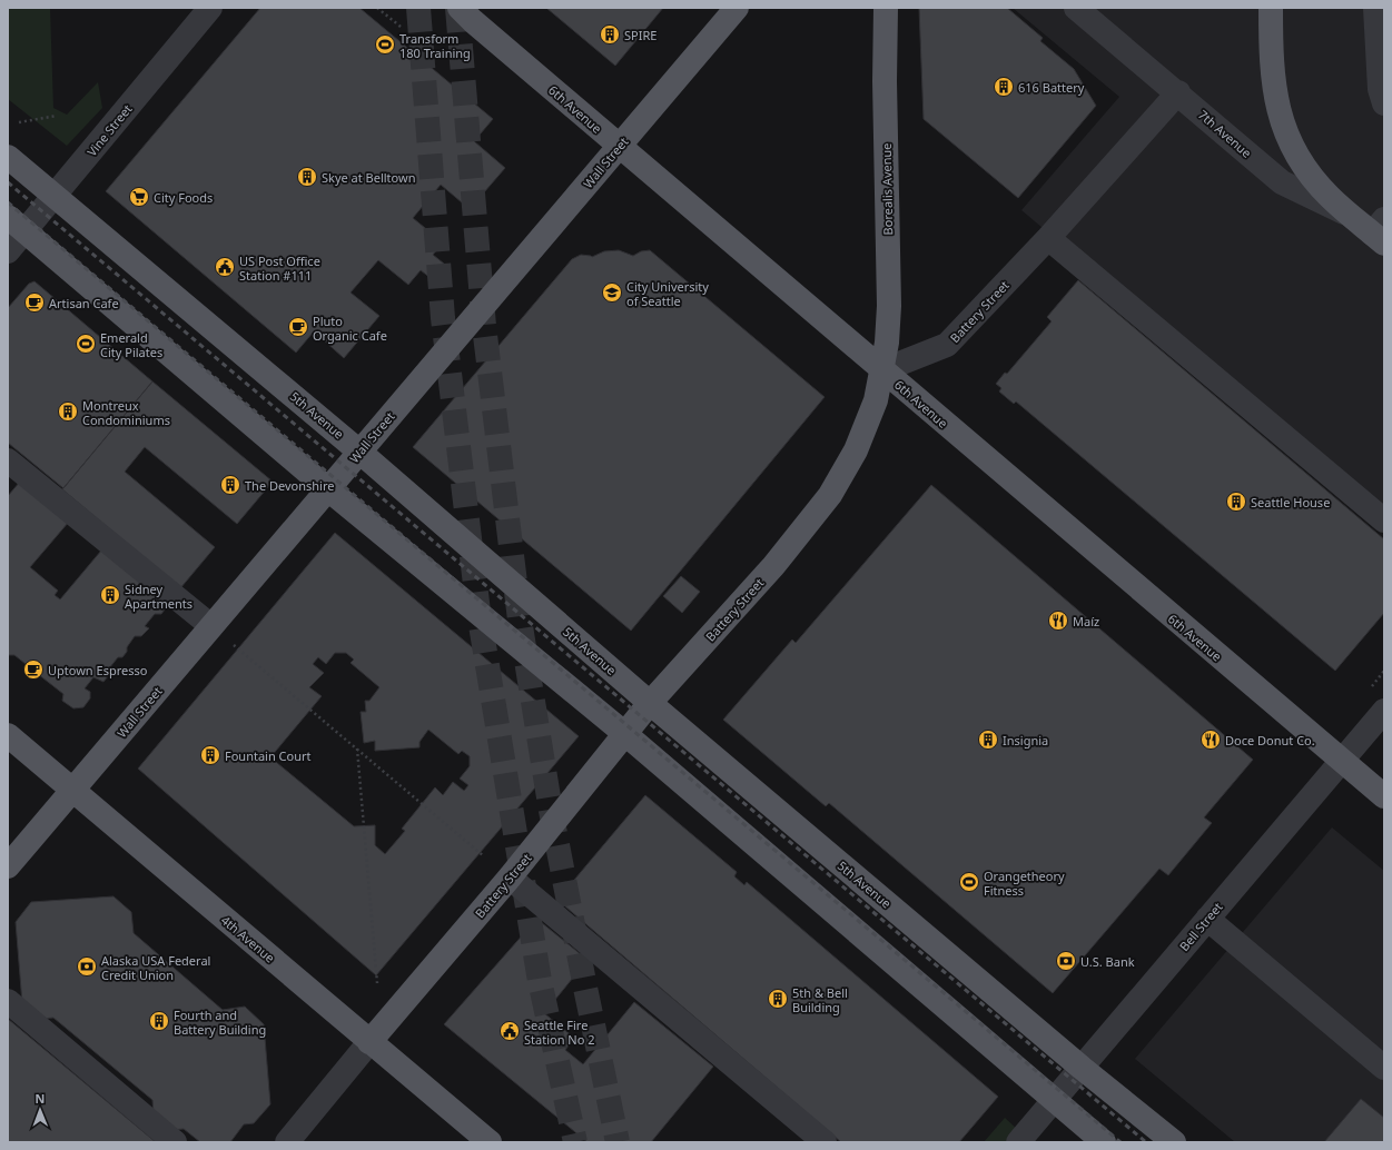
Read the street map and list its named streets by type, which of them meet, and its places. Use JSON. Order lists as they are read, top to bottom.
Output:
{
  "streets": {
    "main road": [
      "6th Avenue",
      "7th Avenue",
      "Wall Street",
      "Borealis Avenue",
      "Battery Street",
      "5th Avenue",
      "4th Avenue"
    ],
    "street": ["Vine Street", "Bell Street"]
  },
  "crossings": [
    ["6th Avenue", "Wall Street"],
    ["6th Avenue", "Borealis Avenue"],
    ["6th Avenue", "Battery Street"],
    ["6th Avenue", "Bell Street"],
    ["Vine Street", "5th Avenue"],
    ["7th Avenue", "Battery Street"],
    ["Wall Street", "5th Avenue"],
    ["Wall Street", "4th Avenue"],
    ["Borealis Avenue", "Battery Street"],
    ["Battery Street", "5th Avenue"],
    ["Battery Street", "4th Avenue"],
    ["5th Avenue", "Bell Street"]
  ],
  "places": {
    "building": [
      "SPIRE",
      "616 Battery",
      "Skye at Belltown",
      "Montreux Condominiums",
      "The Devonshire",
      "Seattle House",
      "Sidney Apartments",
      "Insignia",
      "Fountain Court",
      "5th & Bell Building",
      "Fourth and Battery Building"
    ],
    "sports": ["Transform 180 Training", "Emerald City Pilates", "Orangetheory Fitness"],
    "supermarket": ["City Foods"],
    "public building": ["US Post Office Station #111", "Seattle Fire Station No 2"],
    "school or university": ["City University of Seattle"],
    "cafe": ["Artisan Cafe", "Pluto Organic Cafe", "Uptown Espresso"],
    "restaurant": ["Maíz", "Doce Donut Co."],
    "bank": ["U.S. Bank", "Alaska USA Federal Credit Union"]
  },
  "north": "top"
}
